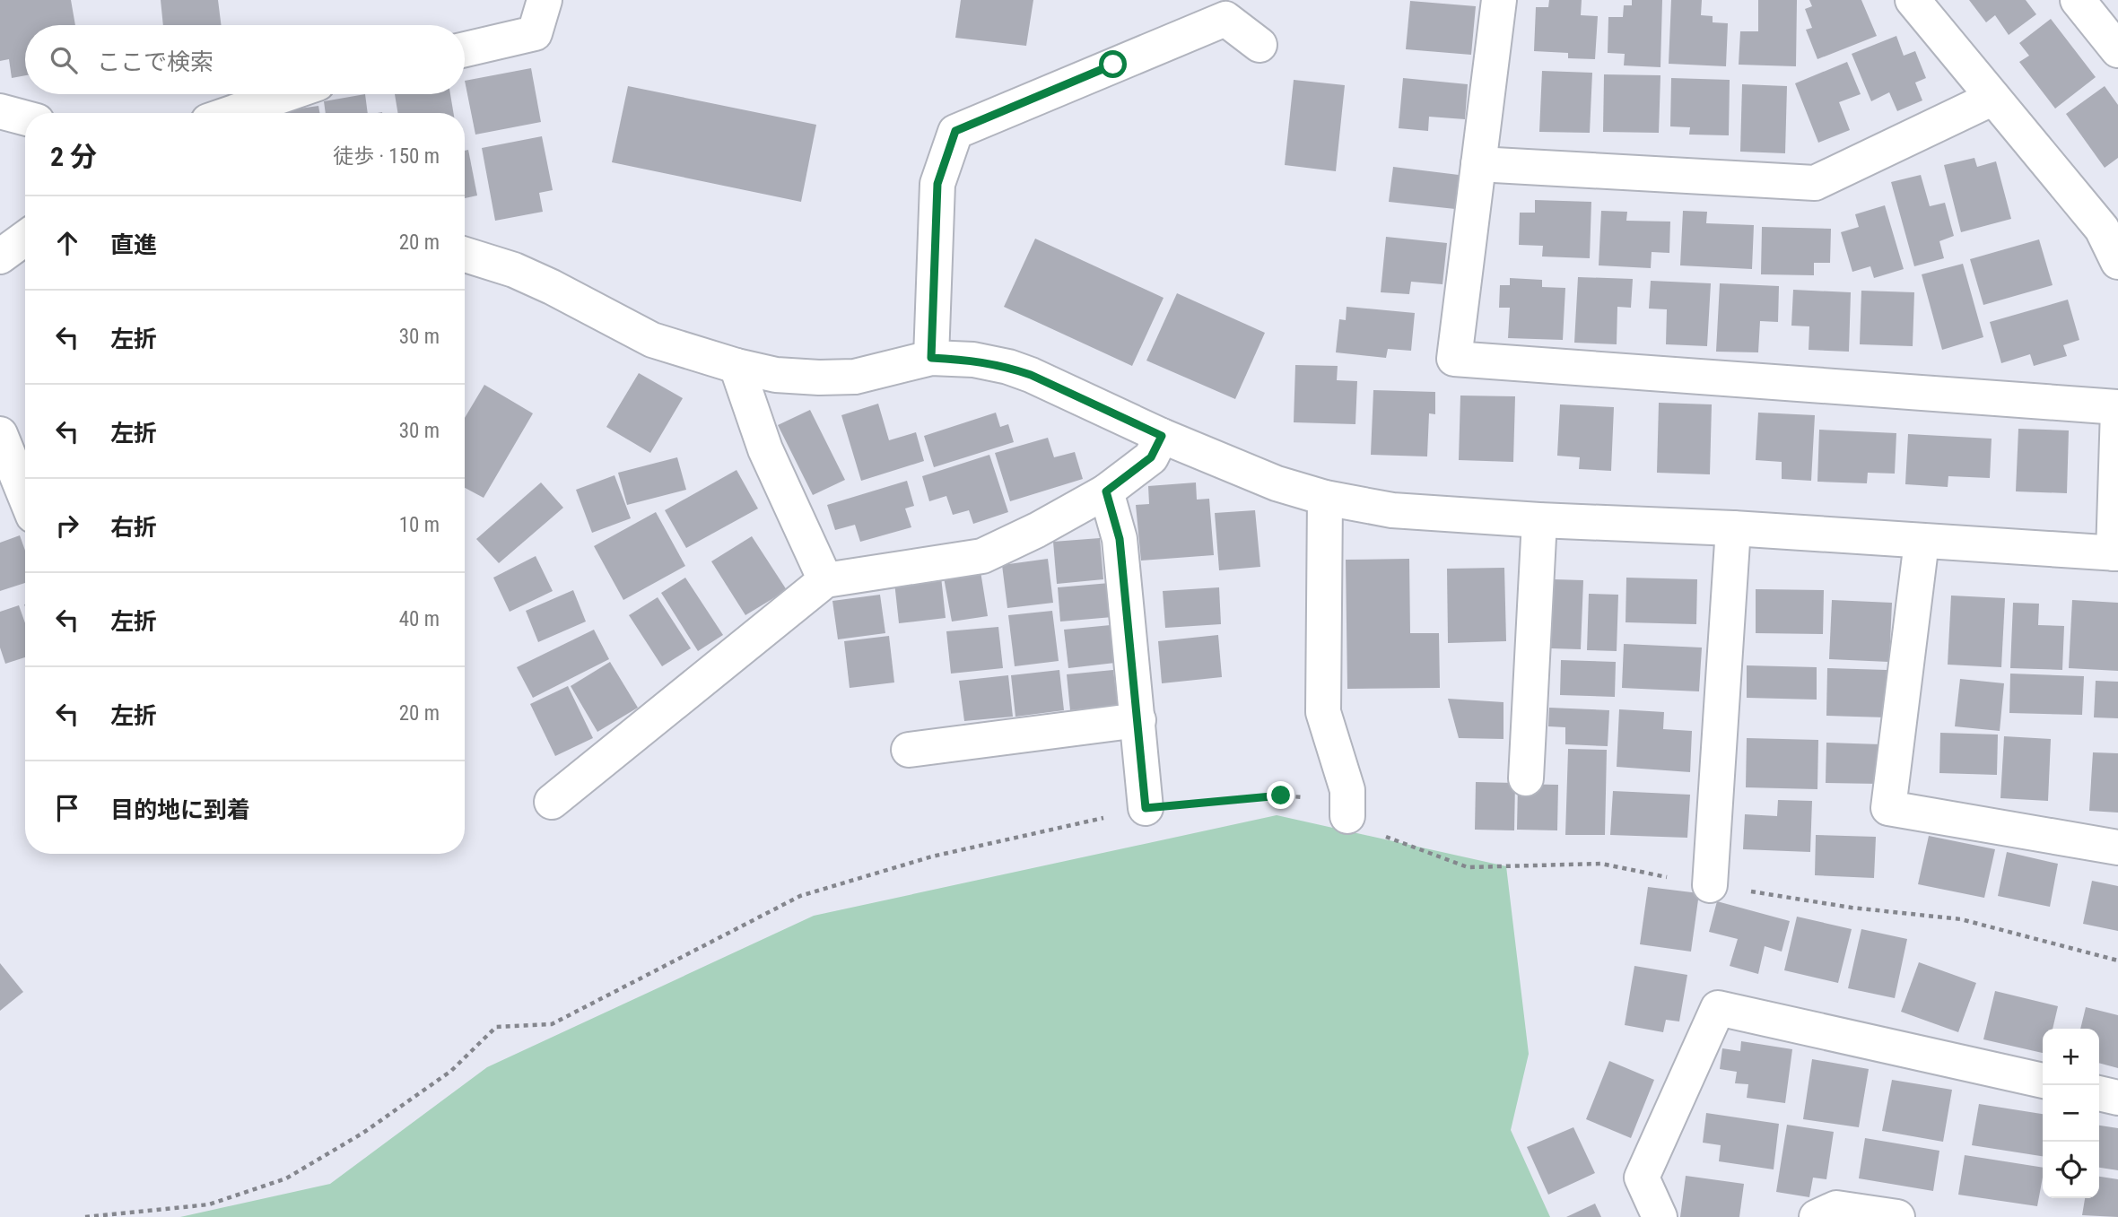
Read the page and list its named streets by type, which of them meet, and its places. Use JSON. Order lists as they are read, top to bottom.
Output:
{
  "page": {
    "search": "ここで検索",
    "heading": ["2 分", "徒歩 · 150 m"],
    "list": [
      ["直進", "20 m"],
      ["左折", "30 m"],
      ["左折", "30 m"],
      ["右折", "10 m"],
      ["左折", "40 m"],
      ["左折", "20 m"],
      "目的地に到着"
    ],
    "map_buttons": ["+", "−"]
  }
}
